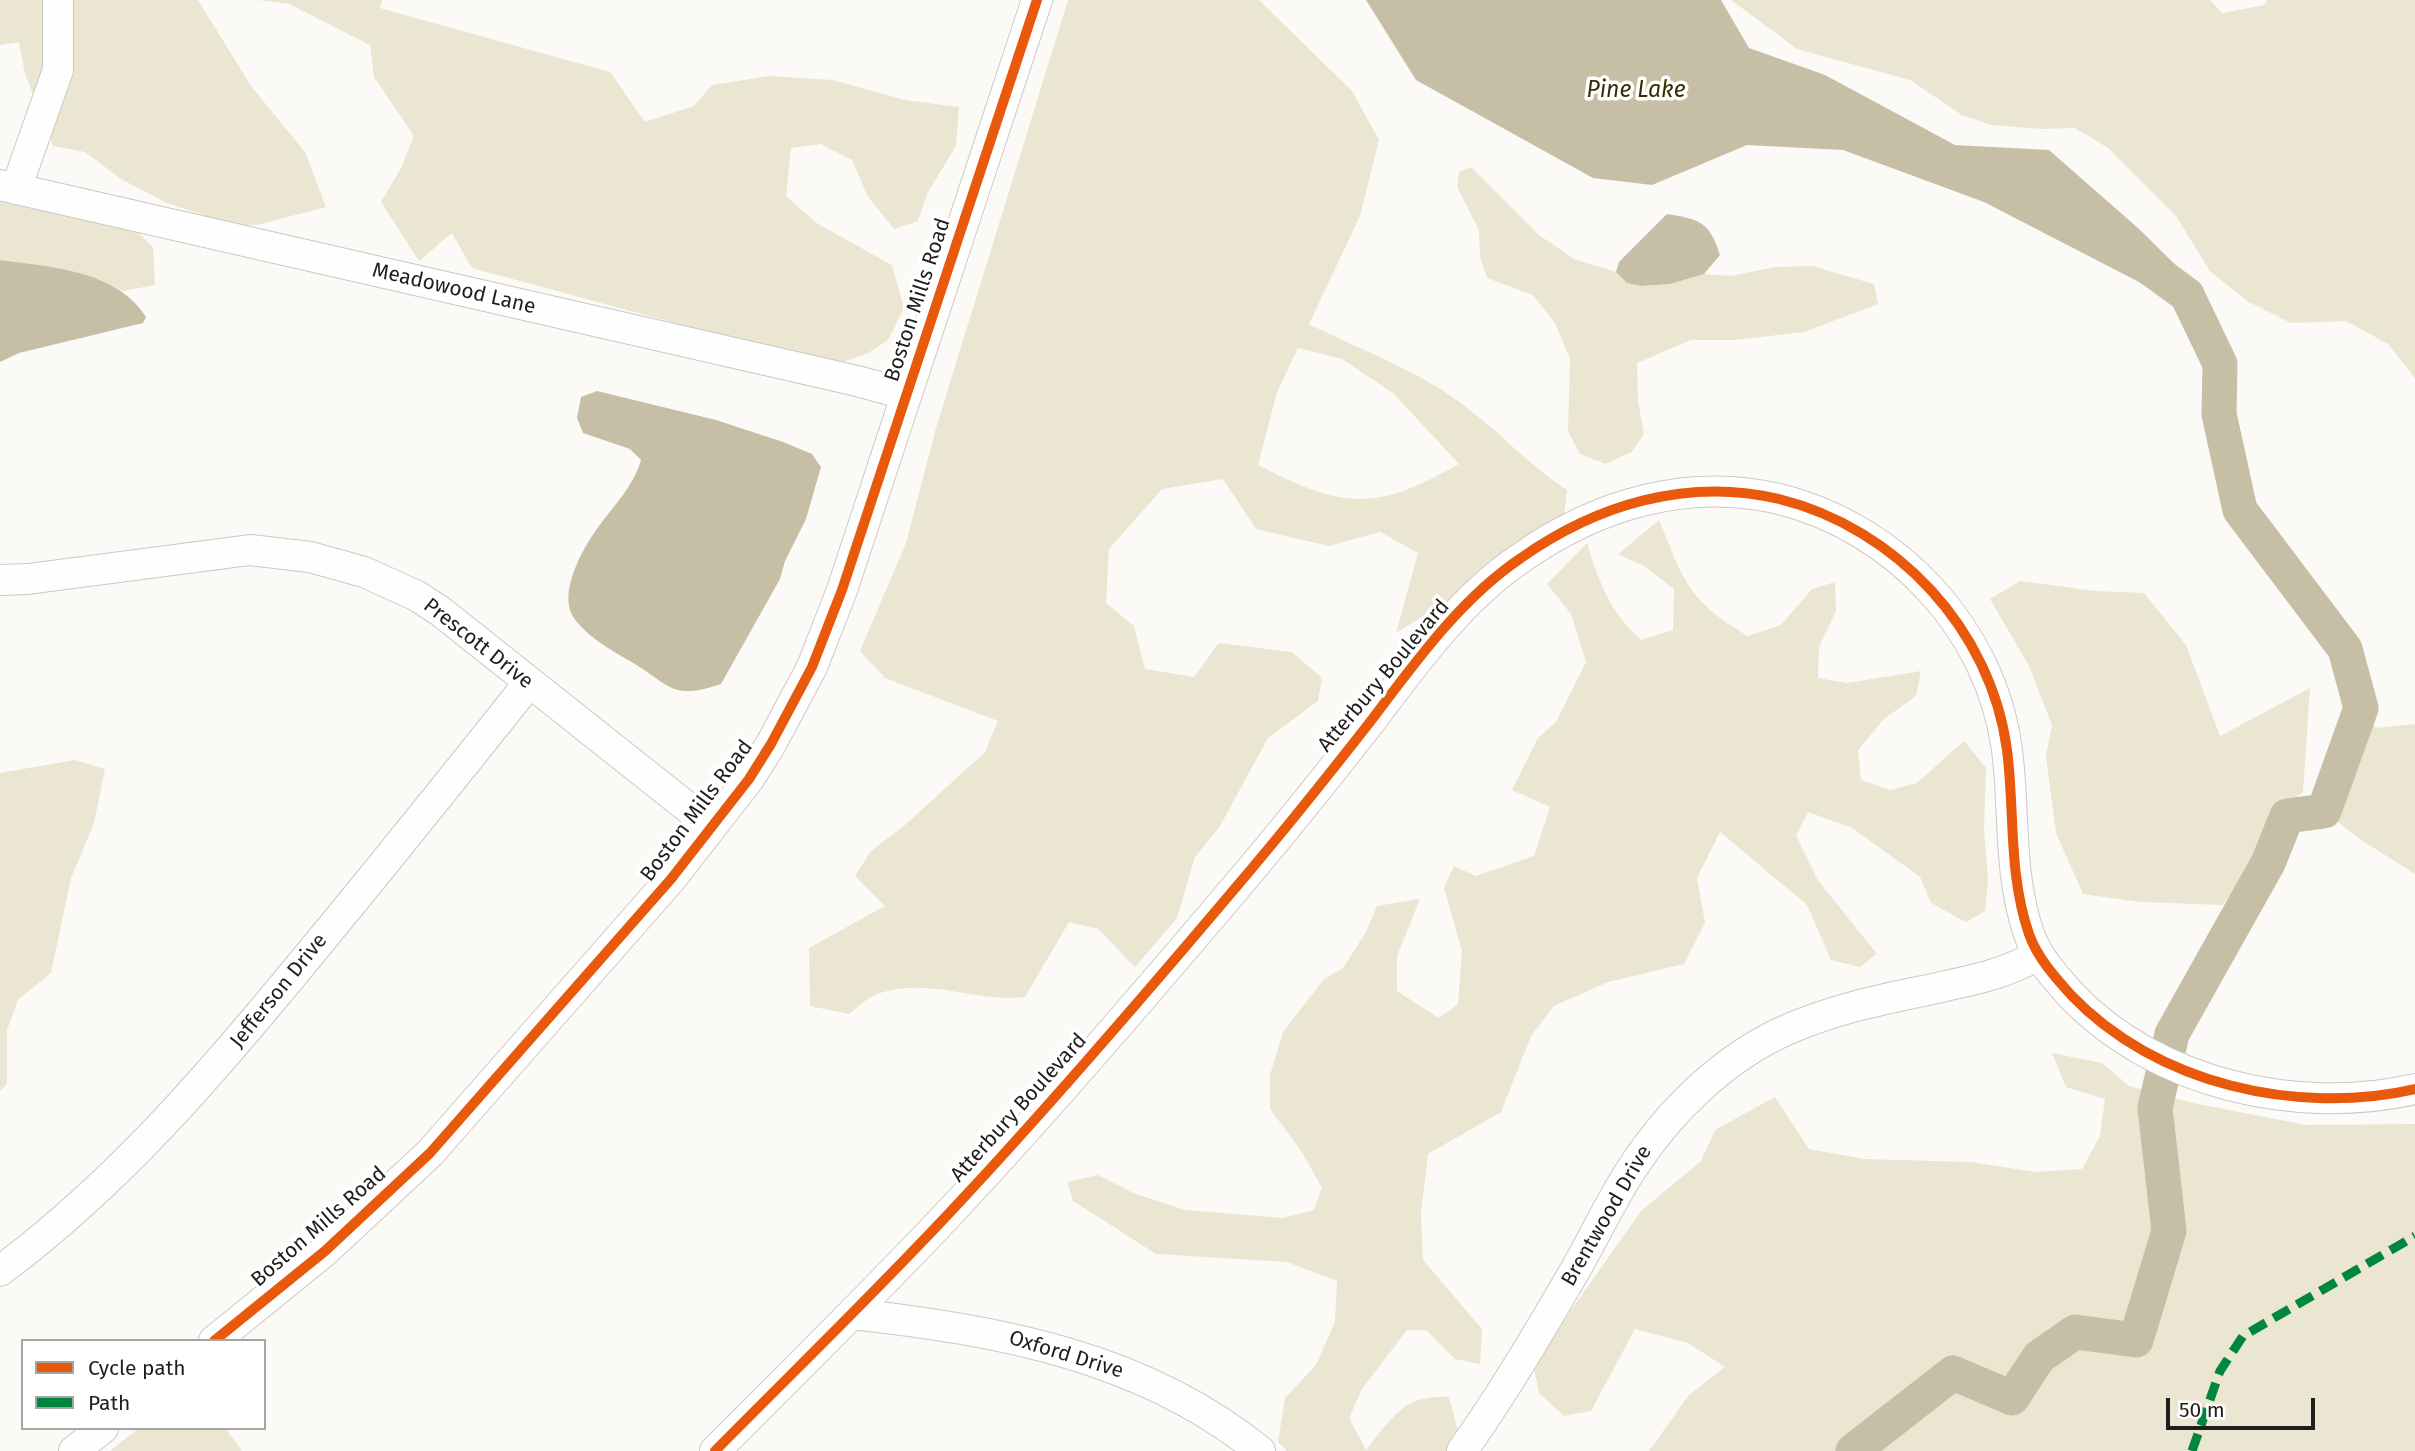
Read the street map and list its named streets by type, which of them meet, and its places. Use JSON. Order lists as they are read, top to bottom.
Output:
{
  "streets": {
    "street": [
      "Meadowood Lane",
      "Boston Mills Road",
      "Prescott Drive",
      "Atterbury Boulevard",
      "Jefferson Drive",
      "Brentwood Drive",
      "Oxford Drive"
    ]
  },
  "crossings": [
    ["Meadowood Lane", "Boston Mills Road"],
    ["Boston Mills Road", "Prescott Drive"],
    ["Prescott Drive", "Jefferson Drive"],
    ["Atterbury Boulevard", "Brentwood Drive"],
    ["Atterbury Boulevard", "Oxford Drive"]
  ],
  "water": ["Pine Lake"],
  "legend": ["Cycle path", "Path"],
  "scale_bar": "50 m"
}
